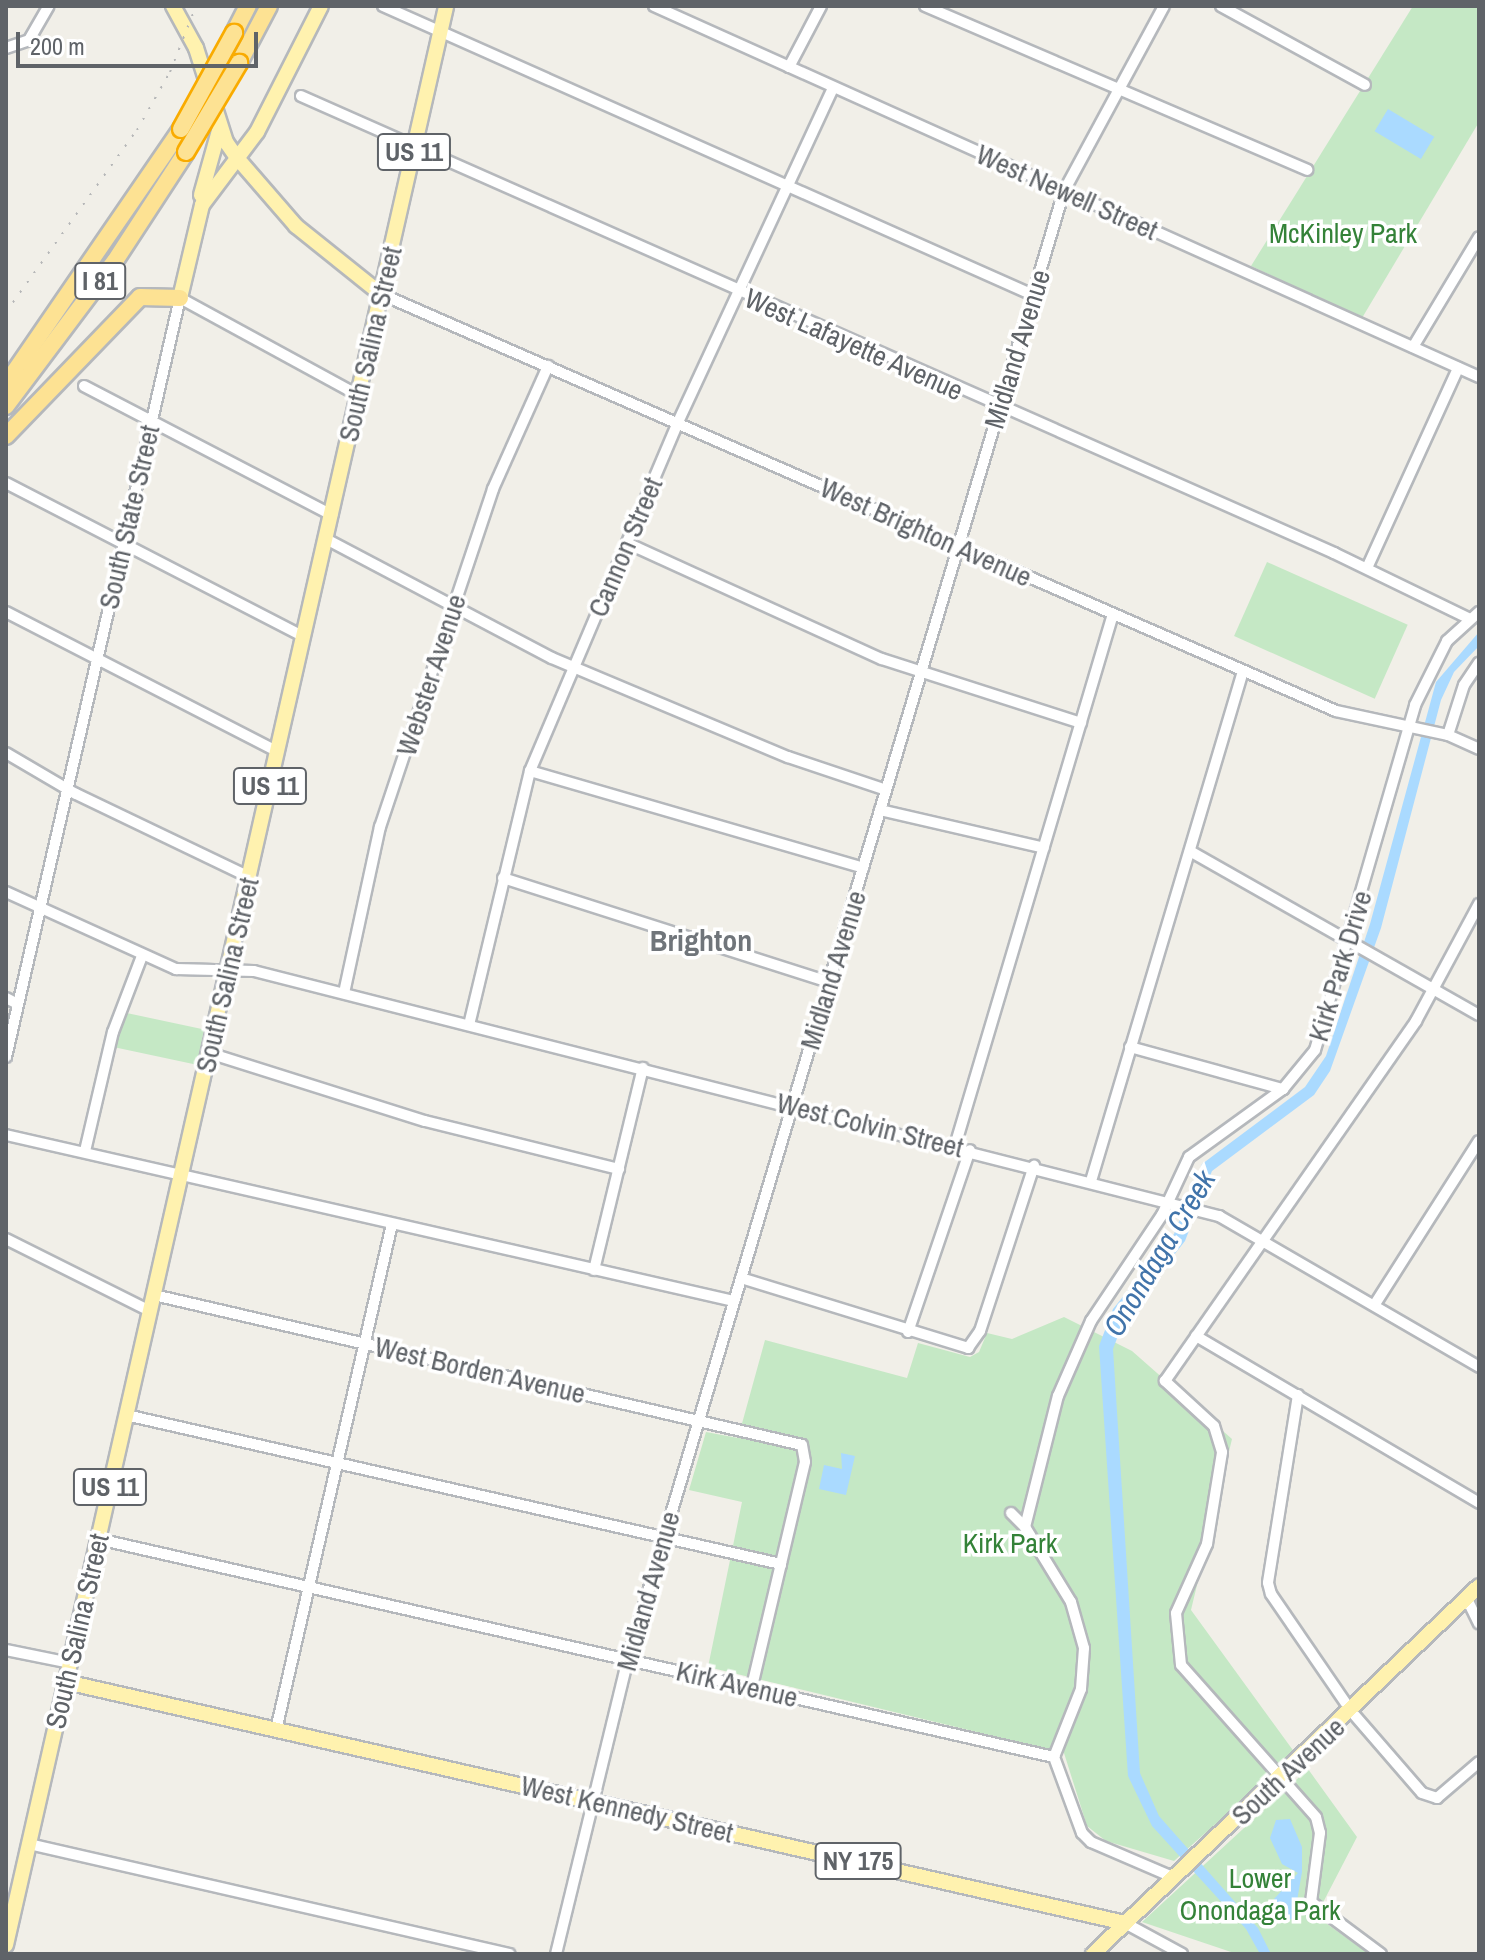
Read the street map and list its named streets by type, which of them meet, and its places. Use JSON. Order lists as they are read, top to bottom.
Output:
{
  "streets": {
    "highway": ["I 81"],
    "main road": [
      "US 11",
      "South Salina Street",
      "South State Street",
      "South Avenue",
      "West Kennedy Street",
      "NY 175"
    ],
    "street": [
      "West Newell Street",
      "West Lafayette Avenue",
      "Midland Avenue",
      "West Brighton Avenue",
      "Cannon Street",
      "Webster Avenue",
      "Kirk Park Drive",
      "West Colvin Street",
      "West Borden Avenue",
      "Kirk Avenue"
    ]
  },
  "crossings": [
    ["West Newell Street", "Midland Avenue"],
    ["West Newell Street", "Cannon Street"],
    ["South Salina Street", "West Lafayette Avenue"],
    ["South Salina Street", "West Brighton Avenue"],
    ["South Salina Street", "West Colvin Street"],
    ["South Salina Street", "West Borden Avenue"],
    ["South Salina Street", "Kirk Avenue"],
    ["South Salina Street", "West Kennedy Street"],
    ["West Lafayette Avenue", "Midland Avenue"],
    ["West Lafayette Avenue", "Cannon Street"],
    ["West Lafayette Avenue", "Kirk Park Drive"],
    ["Midland Avenue", "West Brighton Avenue"],
    ["Midland Avenue", "West Colvin Street"],
    ["Midland Avenue", "West Borden Avenue"],
    ["Midland Avenue", "Kirk Avenue"],
    ["Midland Avenue", "West Kennedy Street"],
    ["South State Street", "West Colvin Street"],
    ["West Brighton Avenue", "Cannon Street"],
    ["West Brighton Avenue", "Webster Avenue"],
    ["West Brighton Avenue", "Kirk Park Drive"],
    ["Cannon Street", "West Colvin Street"],
    ["Webster Avenue", "West Colvin Street"],
    ["Kirk Park Drive", "West Colvin Street"],
    ["South Avenue", "West Kennedy Street"]
  ],
  "districts": ["Brighton"],
  "water": ["Onondaga Creek"],
  "parks": ["McKinley Park", "Kirk Park", "Lower Onondaga Park"],
  "scale_bar": "200 m"
}
